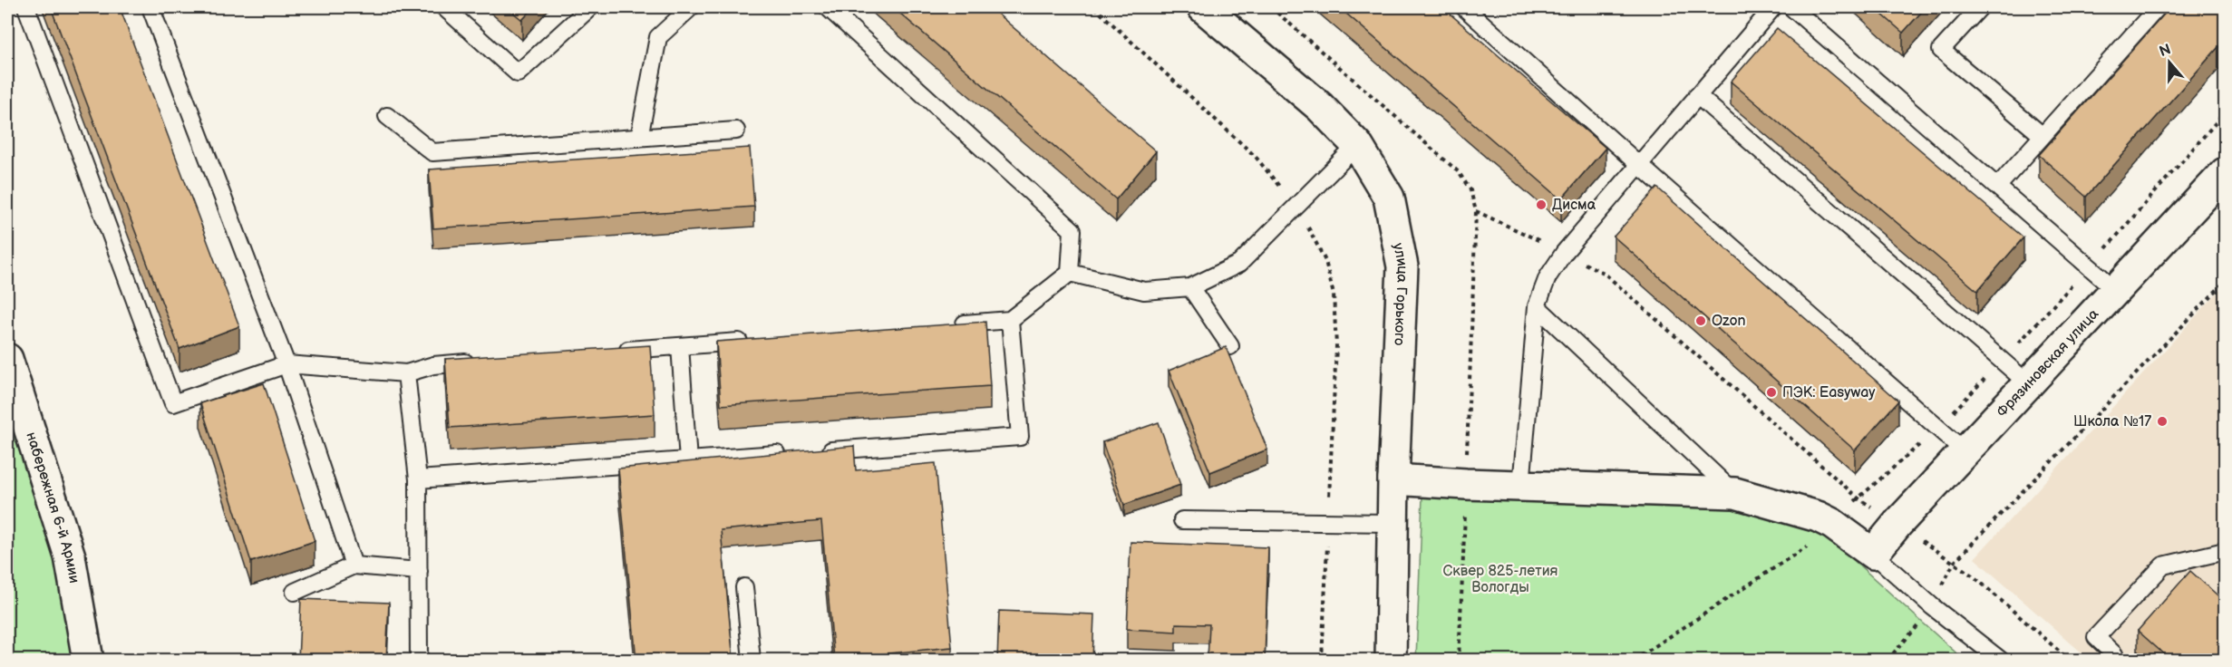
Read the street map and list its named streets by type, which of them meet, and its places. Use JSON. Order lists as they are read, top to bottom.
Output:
{
  "streets": {
    "street": ["улица Горького", "Фрязиновская улица", "набережная 6-й Армии"]
  },
  "parks": ["Сквер 825-летия Вологды"],
  "places": [
    "Дисма",
    "Ozon",
    "ПЭК: Easyway",
    "Школа №17"
  ],
  "north": "top"
}
